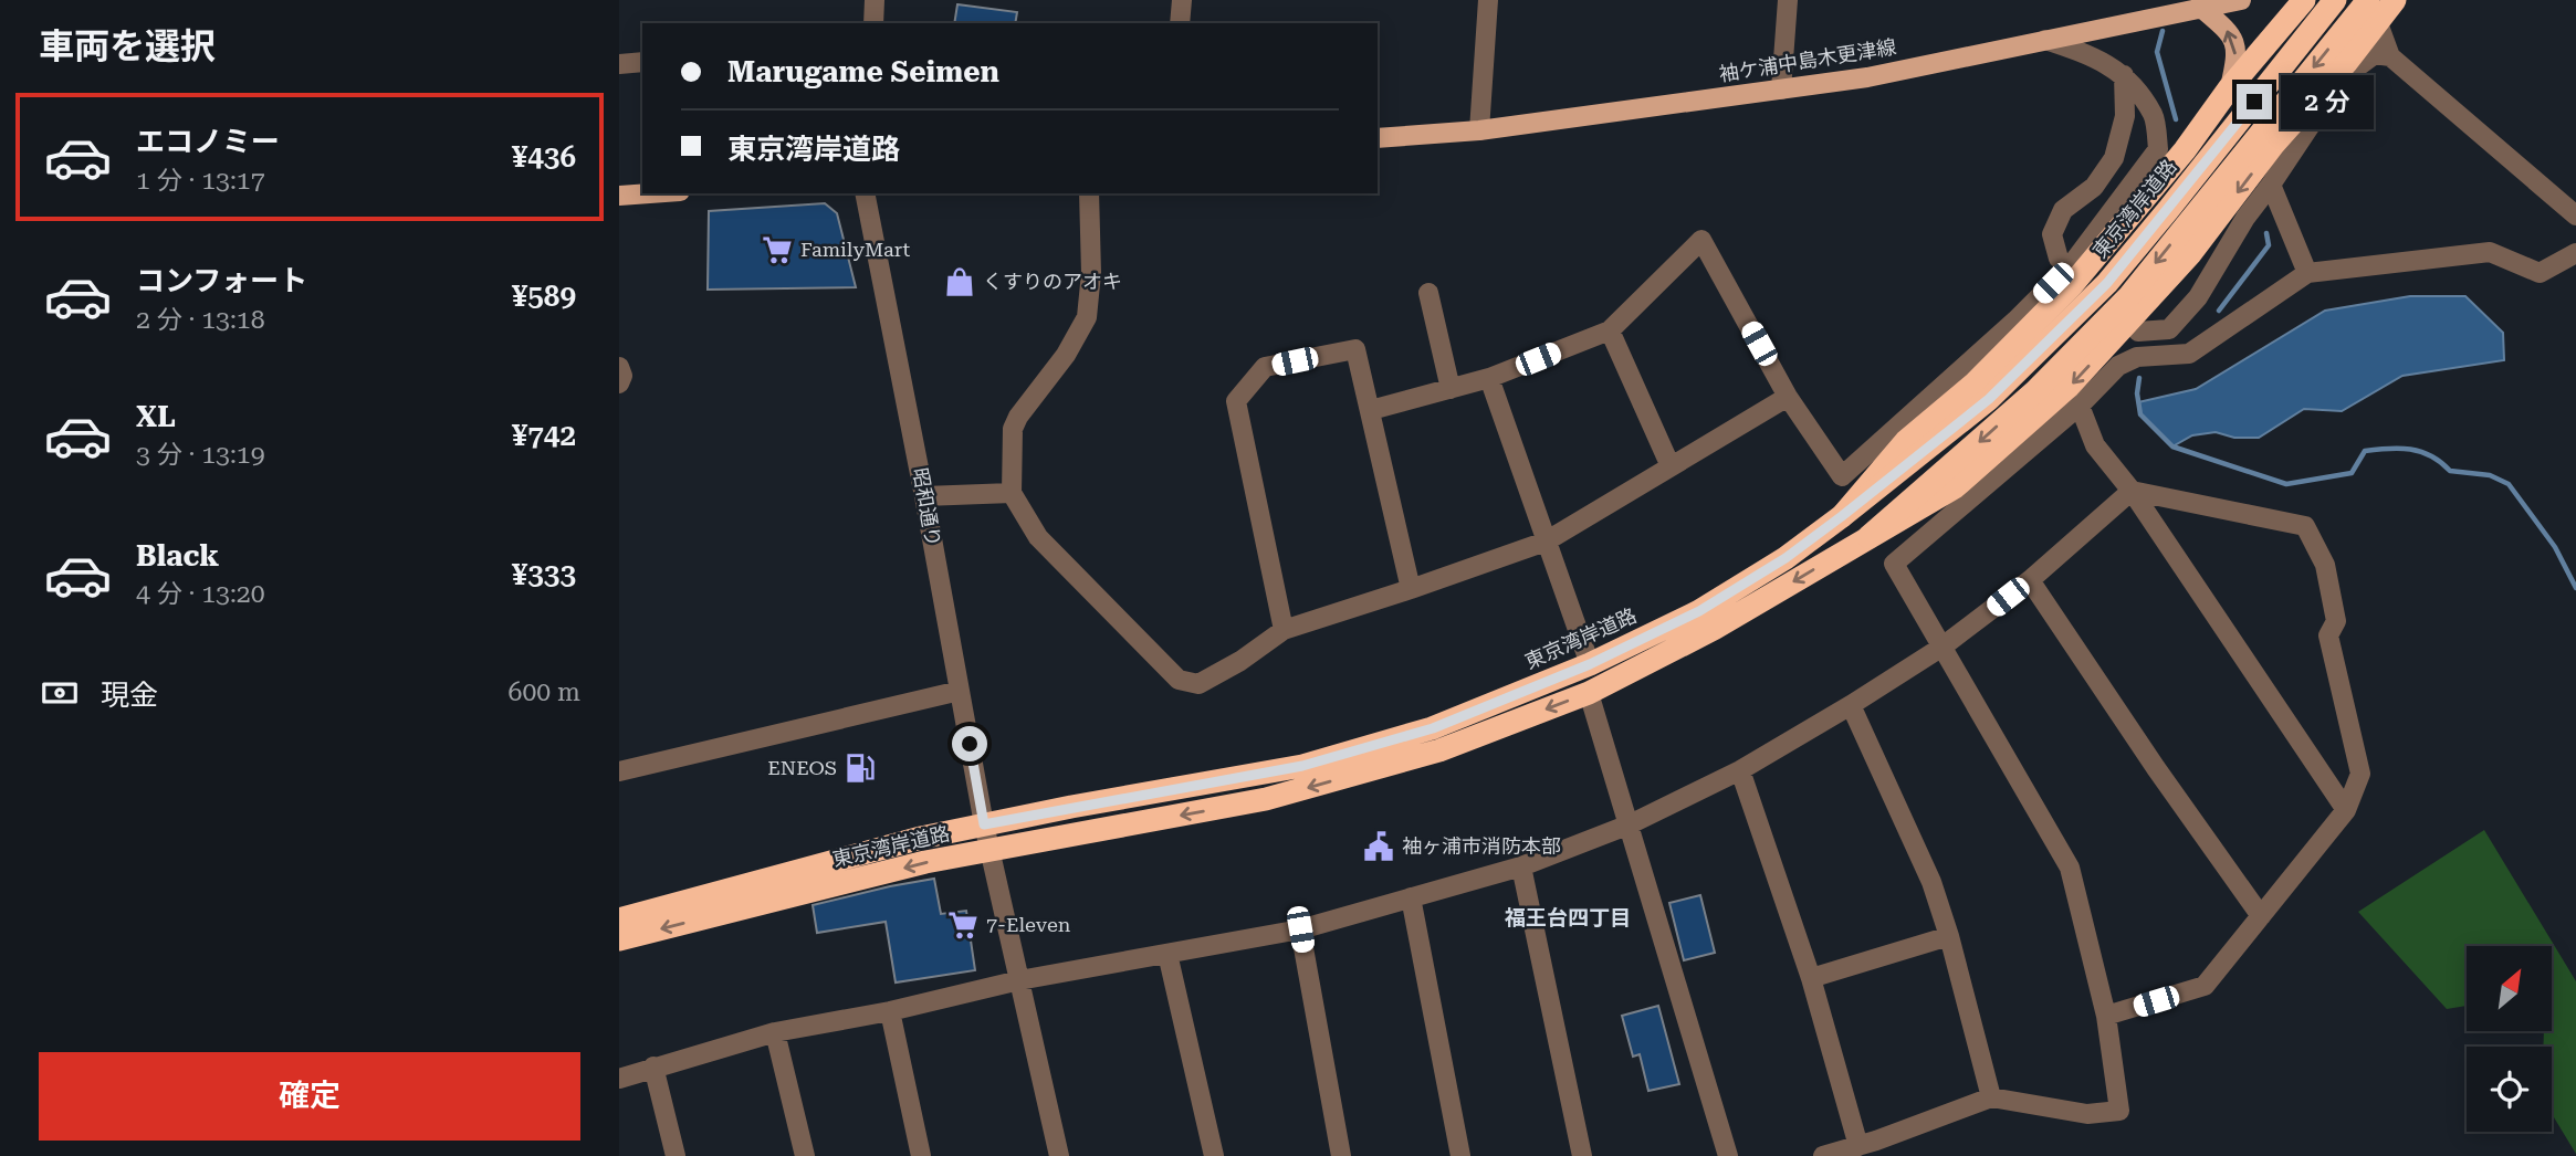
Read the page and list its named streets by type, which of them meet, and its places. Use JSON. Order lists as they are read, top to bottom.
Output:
{
  "streets": {
    "highway": ["東京湾岸道路"],
    "main road": ["袖ケ浦中島木更津線"],
    "street": ["昭和通り"]
  },
  "crossings": [
    ["東京湾岸道路", "昭和通り"]
  ],
  "districts": ["福王台四丁目"],
  "places": {
    "supermarket": ["FamilyMart", "7-Eleven"],
    "shop": ["くすりのアオキ"],
    "fuel station": ["ENEOS"],
    "public building": ["袖ヶ浦市消防本部"]
  },
  "north": "top right",
  "page": {
    "heading": "車両を選択",
    "banner": ["Marugame Seimen", "東京湾岸道路"],
    "bubble": "2 分",
    "list": [
      {
        "name": "エコノミー",
        "note": "1 分 · 13:17",
        "value": "¥436"
      },
      {
        "name": "コンフォート",
        "note": "2 分 · 13:18",
        "value": "¥589"
      },
      {
        "name": "XL",
        "note": "3 分 · 13:19",
        "value": "¥742"
      },
      {
        "name": "Black",
        "note": "4 分 · 13:20",
        "value": "¥333"
      }
    ],
    "pay": ["現金", "600 m"],
    "buttons": "確定"
  }
}
